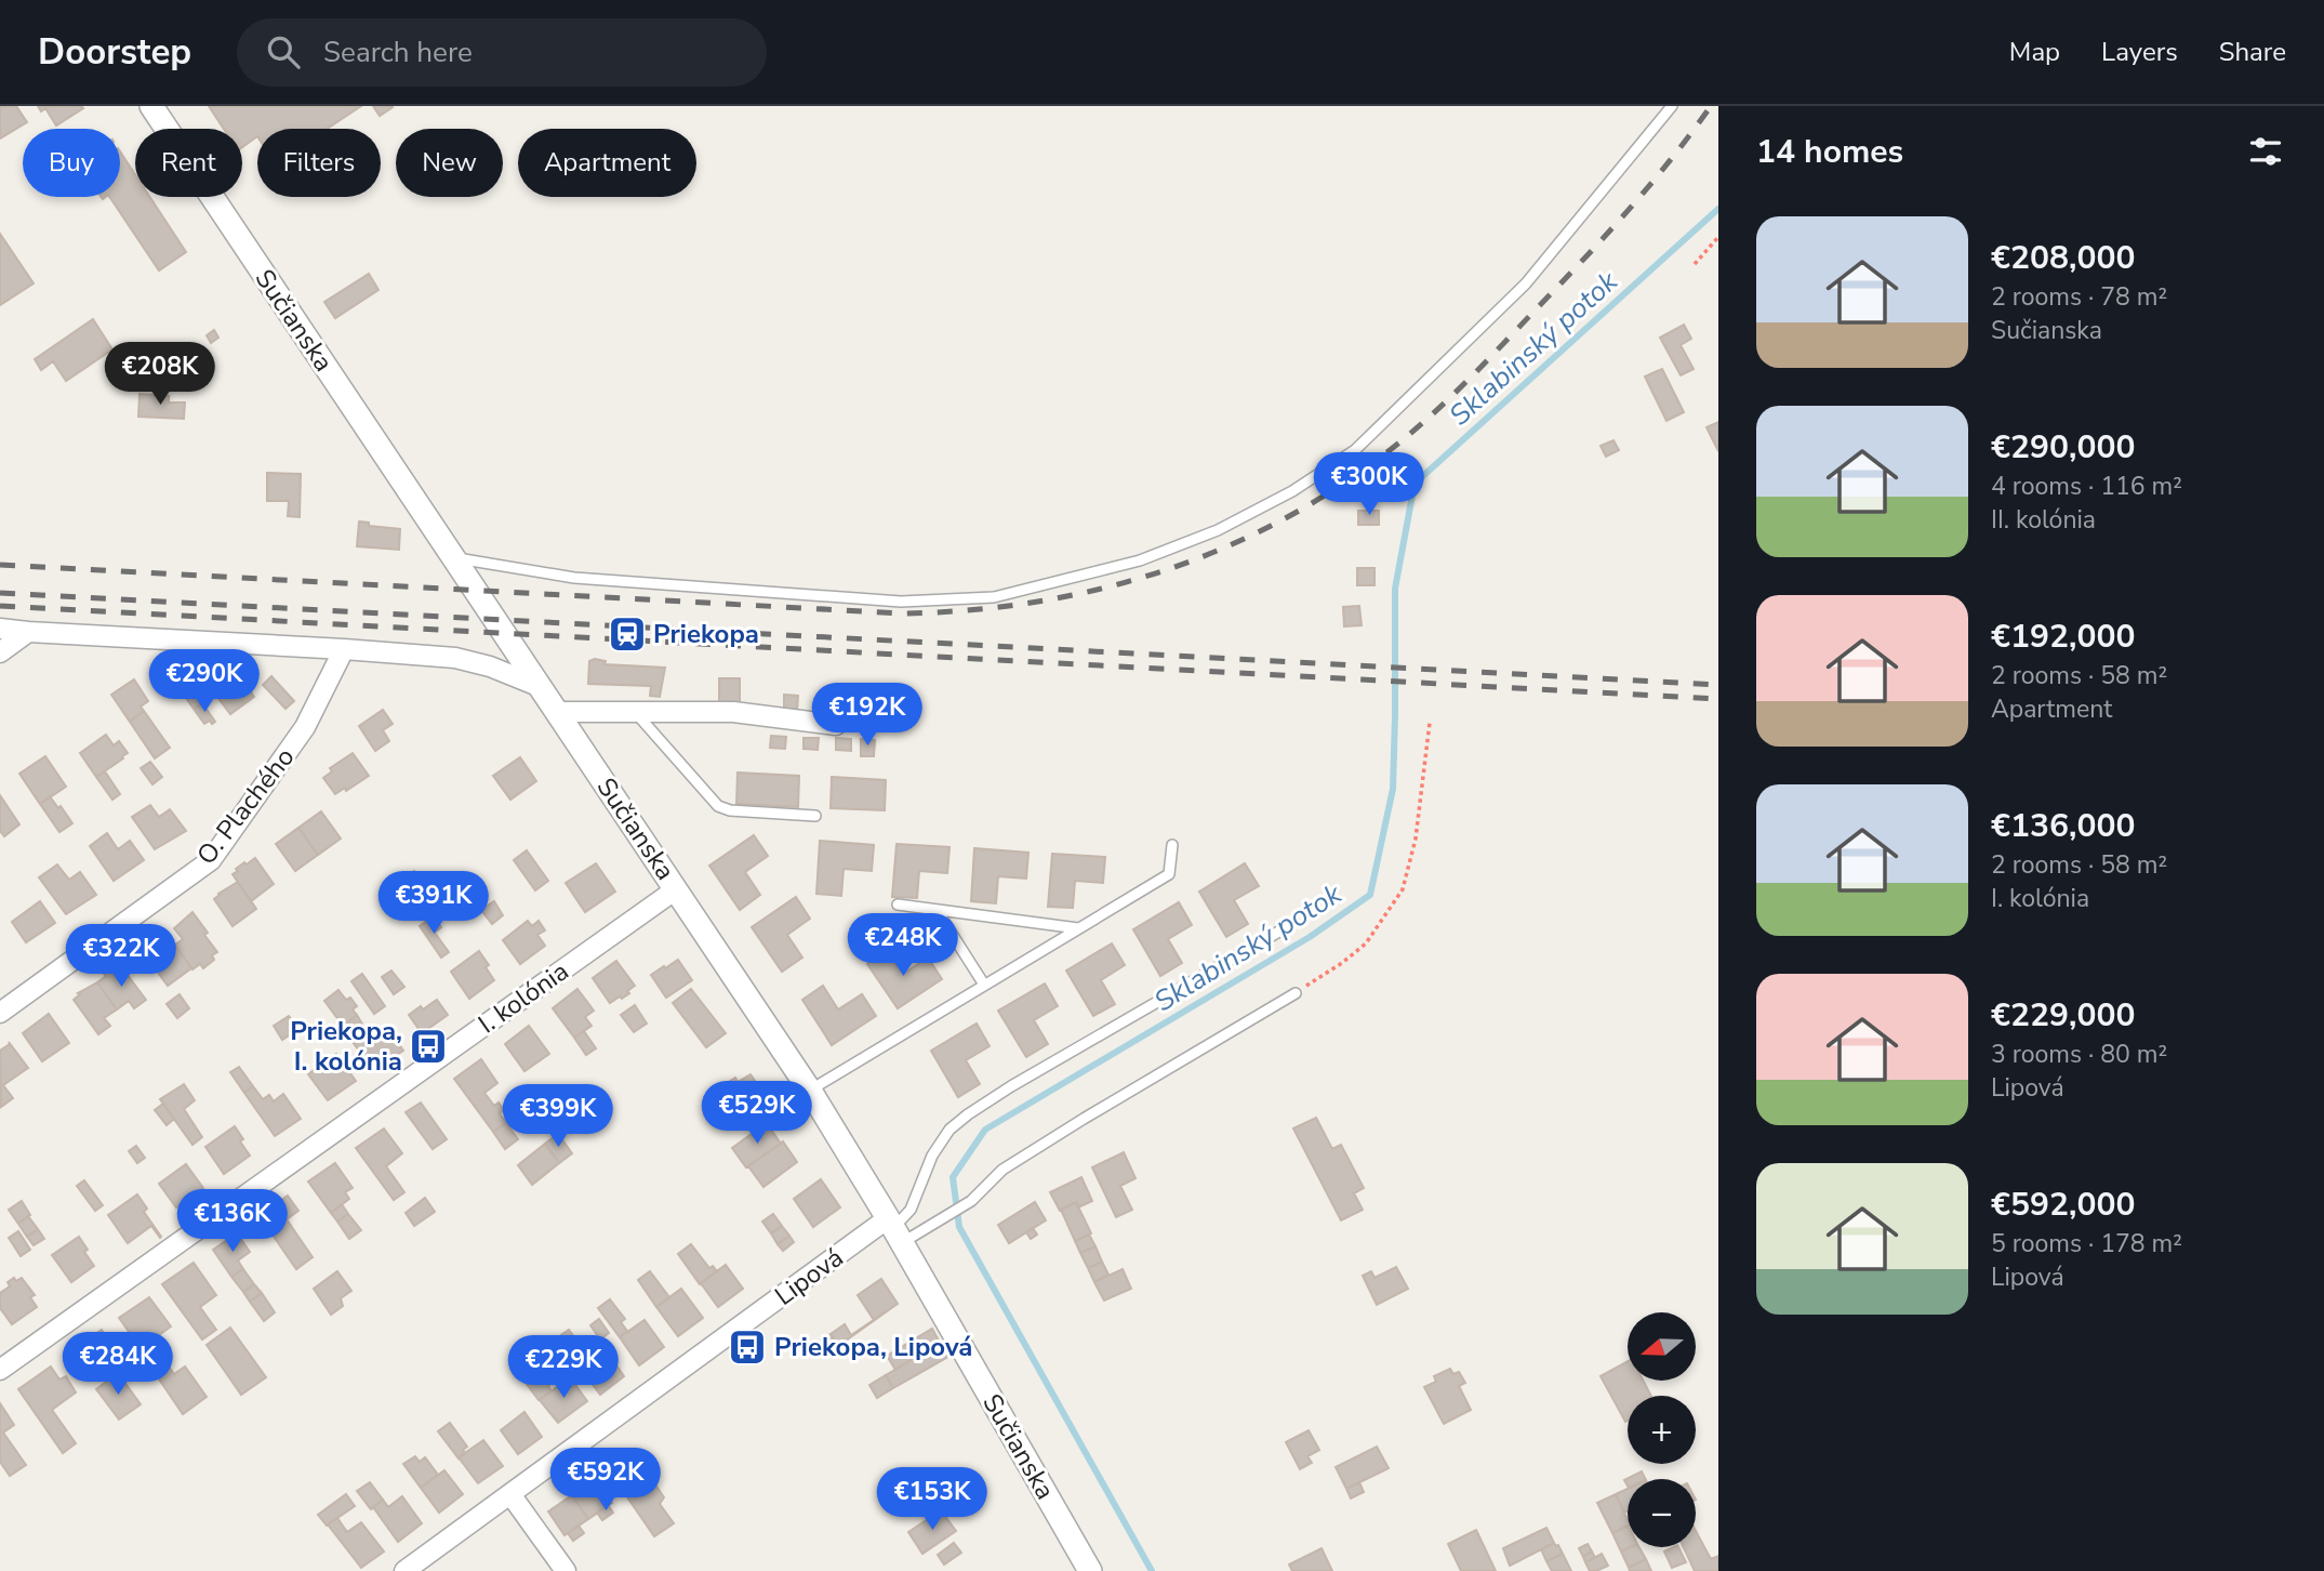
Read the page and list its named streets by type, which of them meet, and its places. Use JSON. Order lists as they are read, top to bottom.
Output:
{
  "streets": {
    "street": [
      "Sučianska",
      "O. Plachého",
      "I. kolónia",
      "Lipová"
    ]
  },
  "crossings": [
    ["Sučianska", "I. kolónia"],
    ["Sučianska", "Lipová"]
  ],
  "water": ["Sklabinský potok"],
  "places": {
    "station": ["Priekopa"],
    "bus stop": ["Priekopa, I. kolónia", "Priekopa, Lipová"]
  },
  "north": "left",
  "page": {
    "header": "Doorstep",
    "search": "Search here",
    "nav": ["Map", "Layers", "Share"],
    "heading": "14 homes",
    "chip": [
      "Buy",
      "Rent",
      "Filters",
      "New",
      "Apartment"
    ],
    "list": [
      {
        "name": "€208,000",
        "note": "2 rooms · 78 m² · Sučianska"
      },
      {
        "name": "€290,000",
        "note": "4 rooms · 116 m² · II. kolónia"
      },
      {
        "name": "€192,000",
        "note": "2 rooms · 58 m² · Apartment"
      },
      {
        "name": "€136,000",
        "note": "2 rooms · 58 m² · I. kolónia"
      },
      {
        "name": "€229,000",
        "note": "3 rooms · 80 m² · Lipová"
      },
      {
        "name": "€592,000",
        "note": "5 rooms · 178 m² · Lipová"
      }
    ],
    "price": [
      "€208K",
      "€300K",
      "€290K",
      "€192K",
      "€391K",
      "€248K",
      "€322K",
      "€529K",
      "€399K",
      "€136K",
      "€284K",
      "€229K",
      "€592K",
      "€153K"
    ],
    "map_buttons": ["+", "−"]
  }
}
